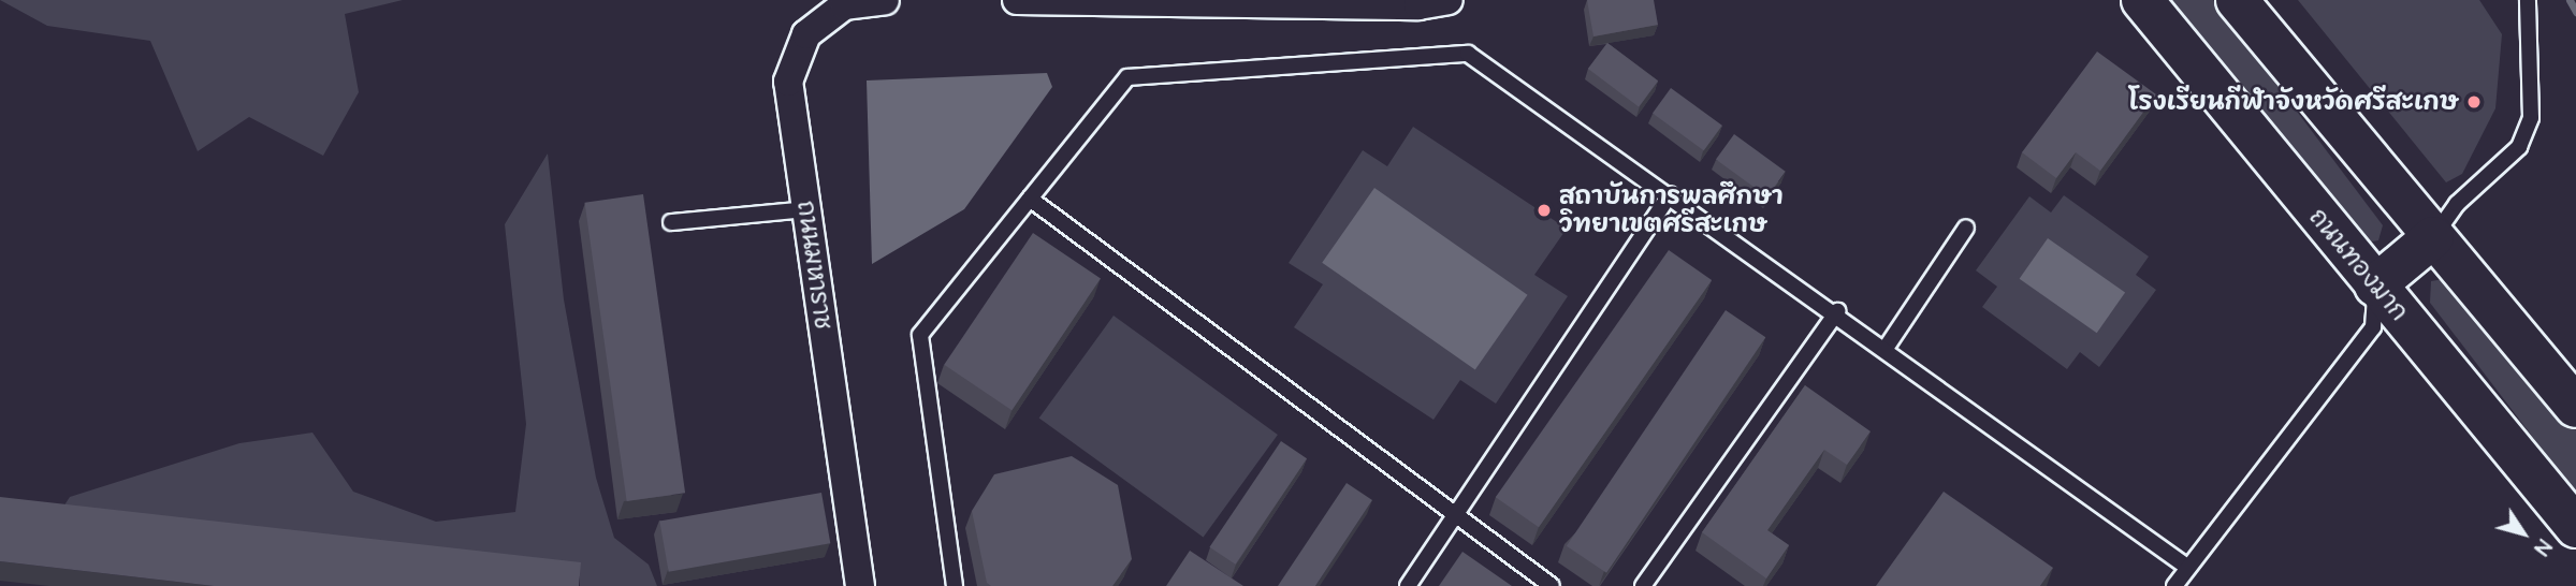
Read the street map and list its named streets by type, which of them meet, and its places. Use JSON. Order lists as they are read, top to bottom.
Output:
{
  "streets": {
    "main road": ["ถนนทองมาก"],
    "street": ["ถนนมหาราช"]
  },
  "places": ["โรงเรียนกีฬาจังหวัดศรีสะเกษ", "สถาบันการพลศึกษา วิทยาเขตศรีสะเกษ"],
  "north": "bottom right"
}
